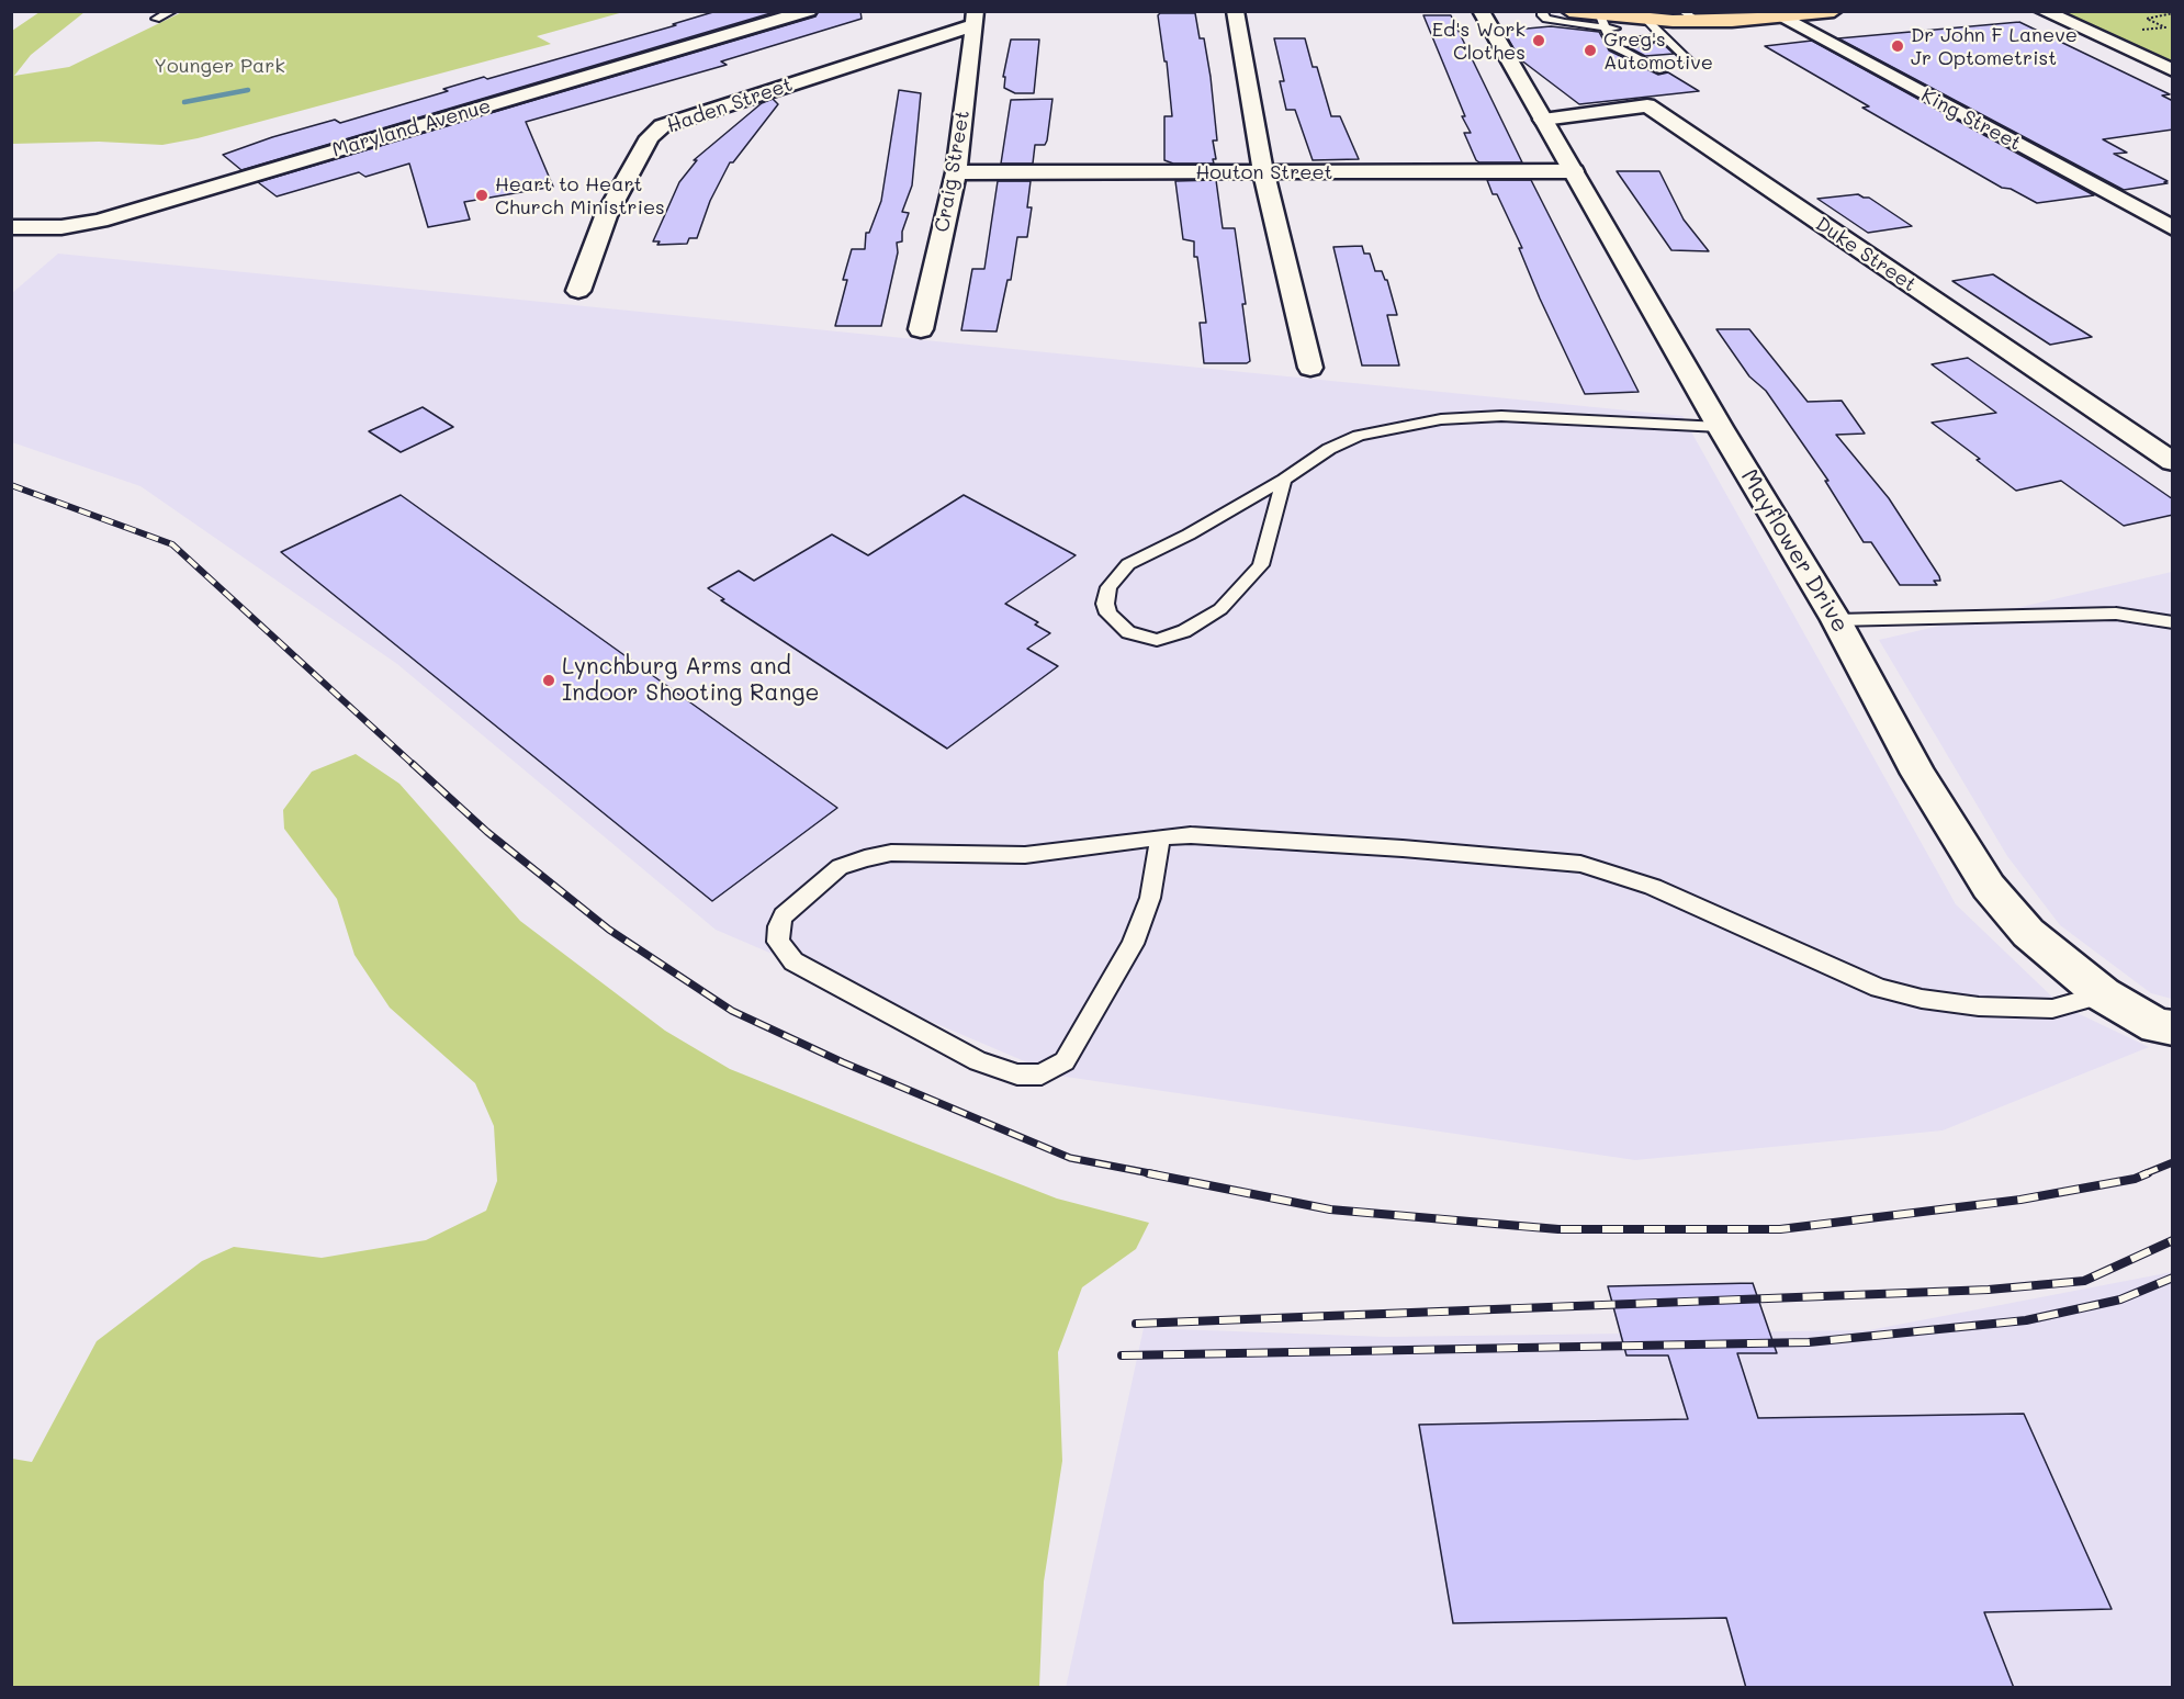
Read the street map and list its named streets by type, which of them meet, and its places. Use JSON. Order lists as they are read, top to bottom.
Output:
{
  "streets": {
    "street": [
      "Haden Street",
      "King Street",
      "Maryland Avenue",
      "Craig Street",
      "Houton Street",
      "Duke Street",
      "Mayflower Drive"
    ]
  },
  "crossings": [
    ["Haden Street", "Craig Street"],
    ["Craig Street", "Houton Street"],
    ["Houton Street", "Mayflower Drive"],
    ["Duke Street", "Mayflower Drive"]
  ],
  "parks": ["Younger Park"],
  "places": [
    "Ed's Work Clothes",
    "Dr John F Laneve Jr Optometrist",
    "Greg's Automotive",
    "Heart to Heart Church Ministries",
    "Lynchburg Arms and Indoor Shooting Range"
  ]
}
